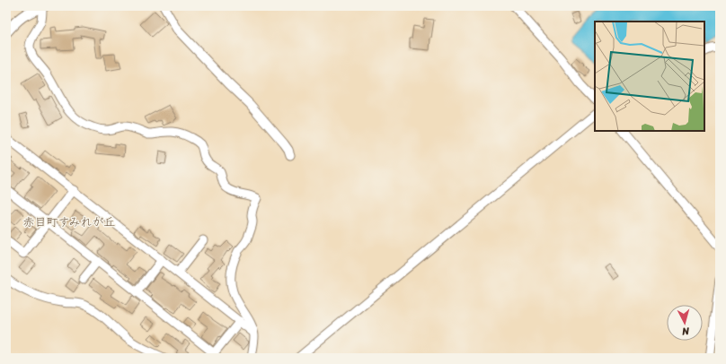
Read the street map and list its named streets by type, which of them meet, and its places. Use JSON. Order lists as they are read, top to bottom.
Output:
{
  "districts": ["赤目町すみれが丘"],
  "north": "bottom"
}
